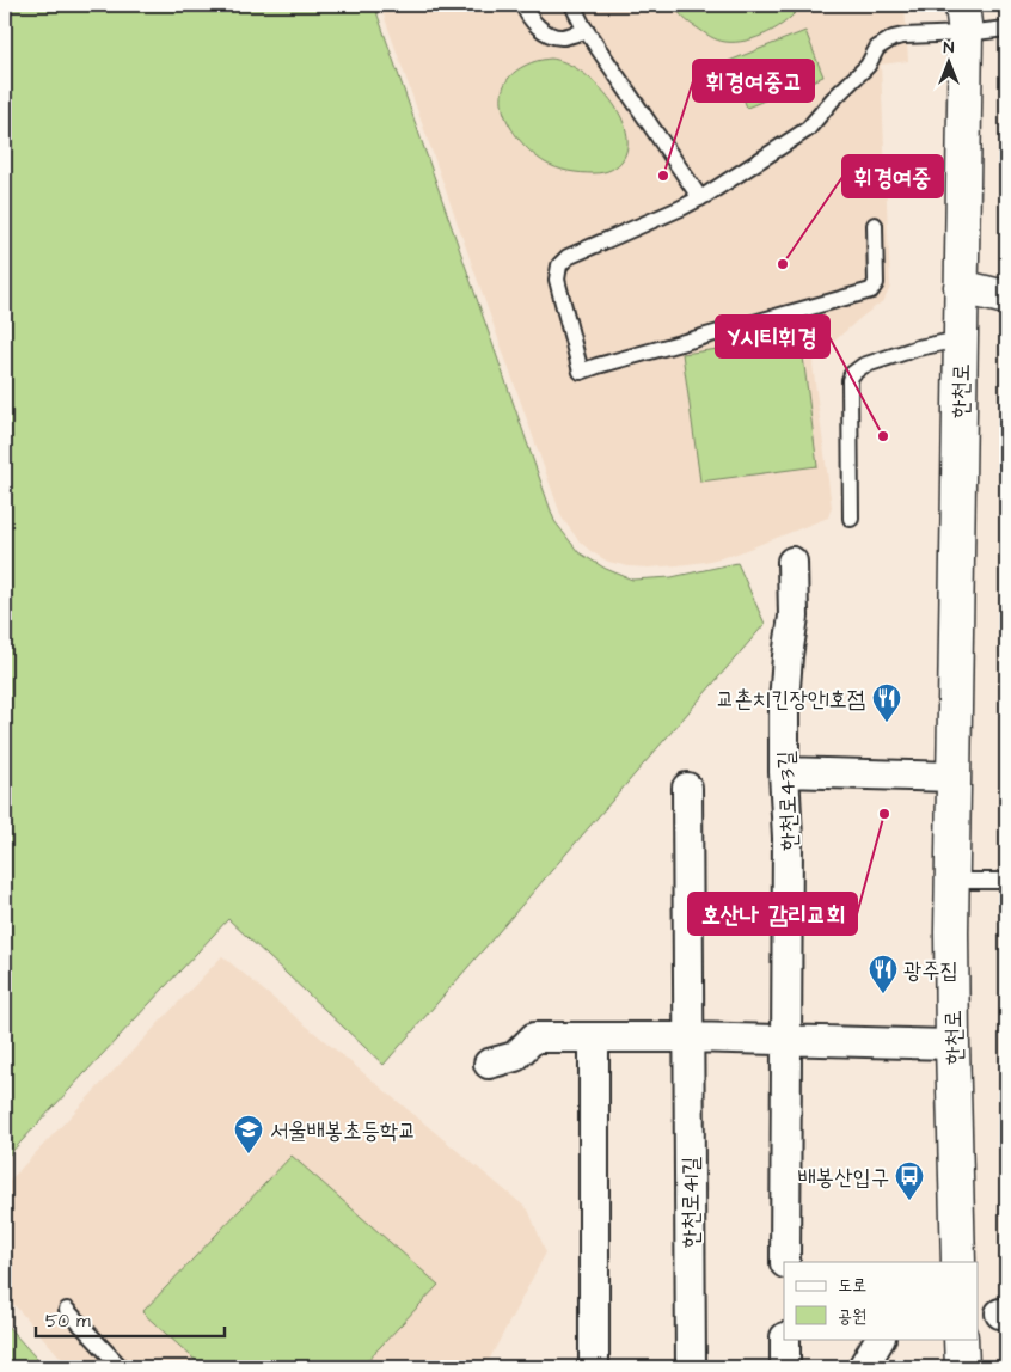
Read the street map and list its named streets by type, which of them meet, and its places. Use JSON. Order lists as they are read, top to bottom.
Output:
{
  "streets": {
    "main road": ["한천로"],
    "street": ["한천로43길", "한천로41길"]
  },
  "places": {
    "other": [
      "휘경여중고",
      "휘경여중",
      "Y시티휘경",
      "호산나 감리교회"
    ],
    "restaurant": ["교촌치킨장안1호점", "광주집"],
    "school or university": ["서울배봉초등학교"],
    "bus stop": ["배봉산입구"]
  },
  "legend": ["도로", "공원"],
  "scale_bar": "50 m",
  "north": "top"
}
